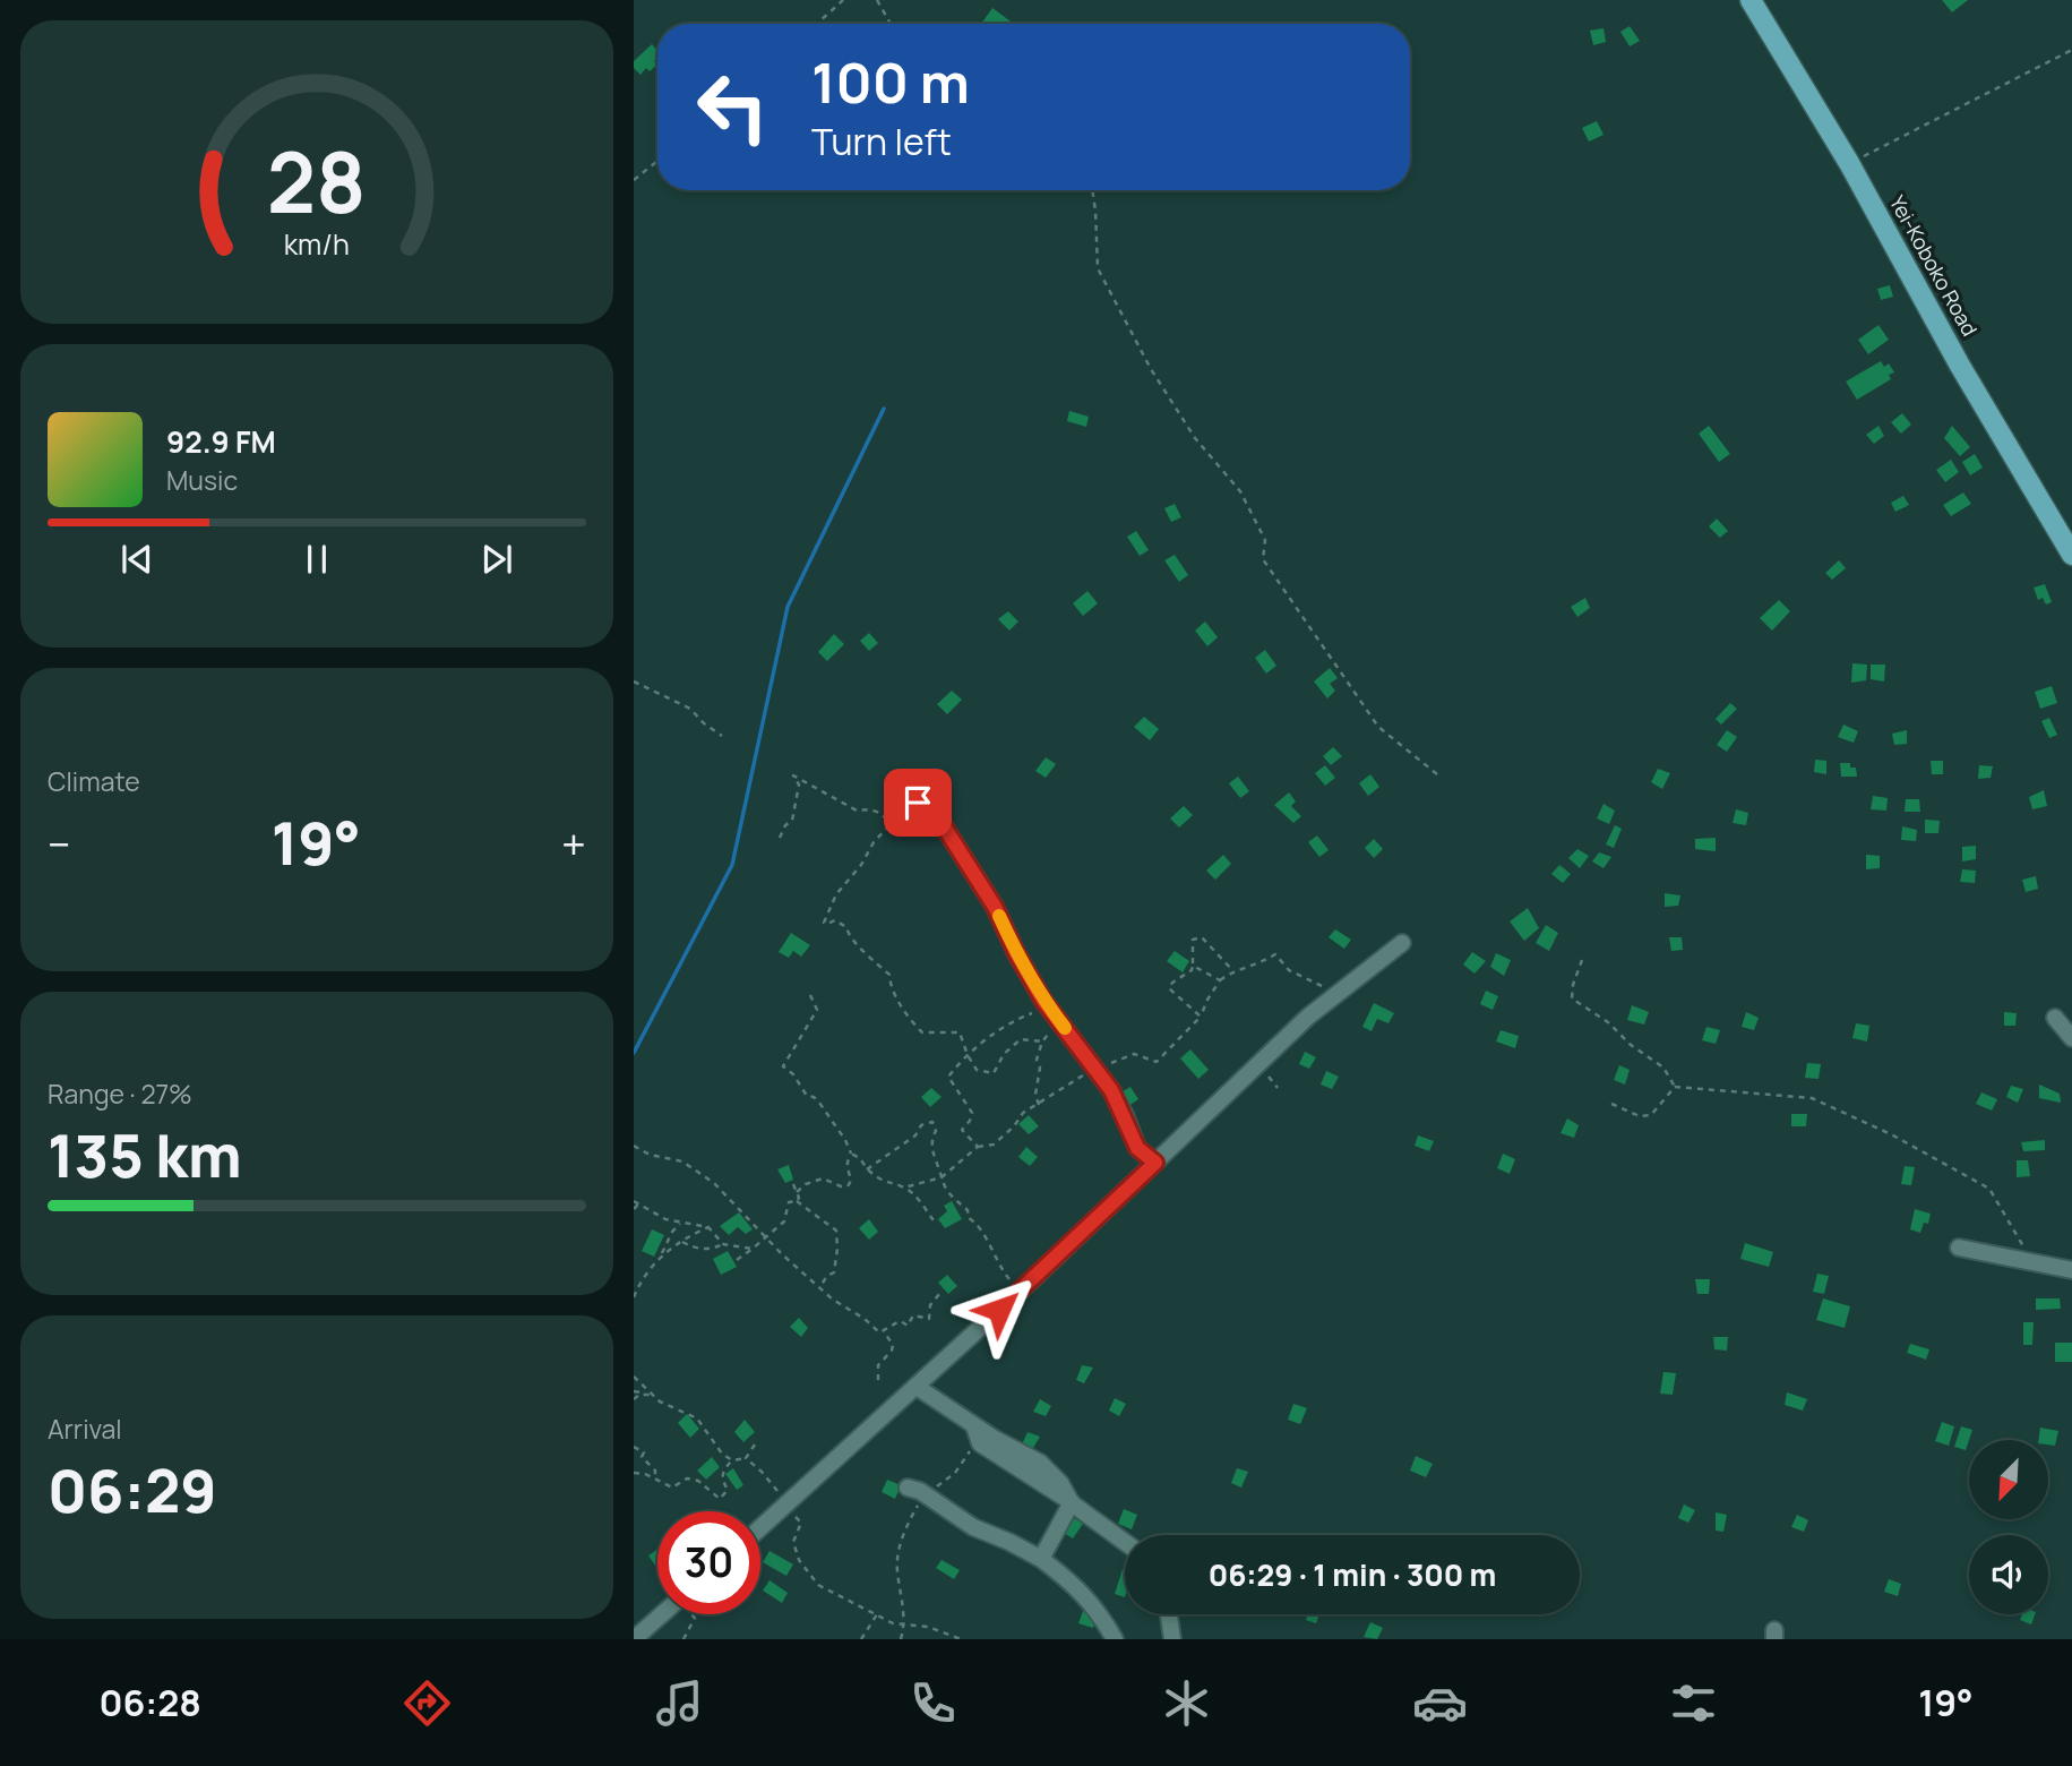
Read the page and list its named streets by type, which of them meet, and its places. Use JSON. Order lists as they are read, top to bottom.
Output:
{
  "streets": {
    "main road": ["Yei-Koboko Road"]
  },
  "north": "bottom left",
  "page": {
    "turn": ["100 m", "Turn left"],
    "song": ["92.9 FM", "Music"],
    "tile": [
      "Climate",
      ["Range · 27%", "135 km"],
      ["Arrival", "06:29"]
    ],
    "heat": ["−", "19°", "+"],
    "limit": "30",
    "trip": "06:29 · 1 min · 300 m",
    "tabs": ["06:28", "19°"],
    "gauge": ["28", "km/h"]
  }
}
